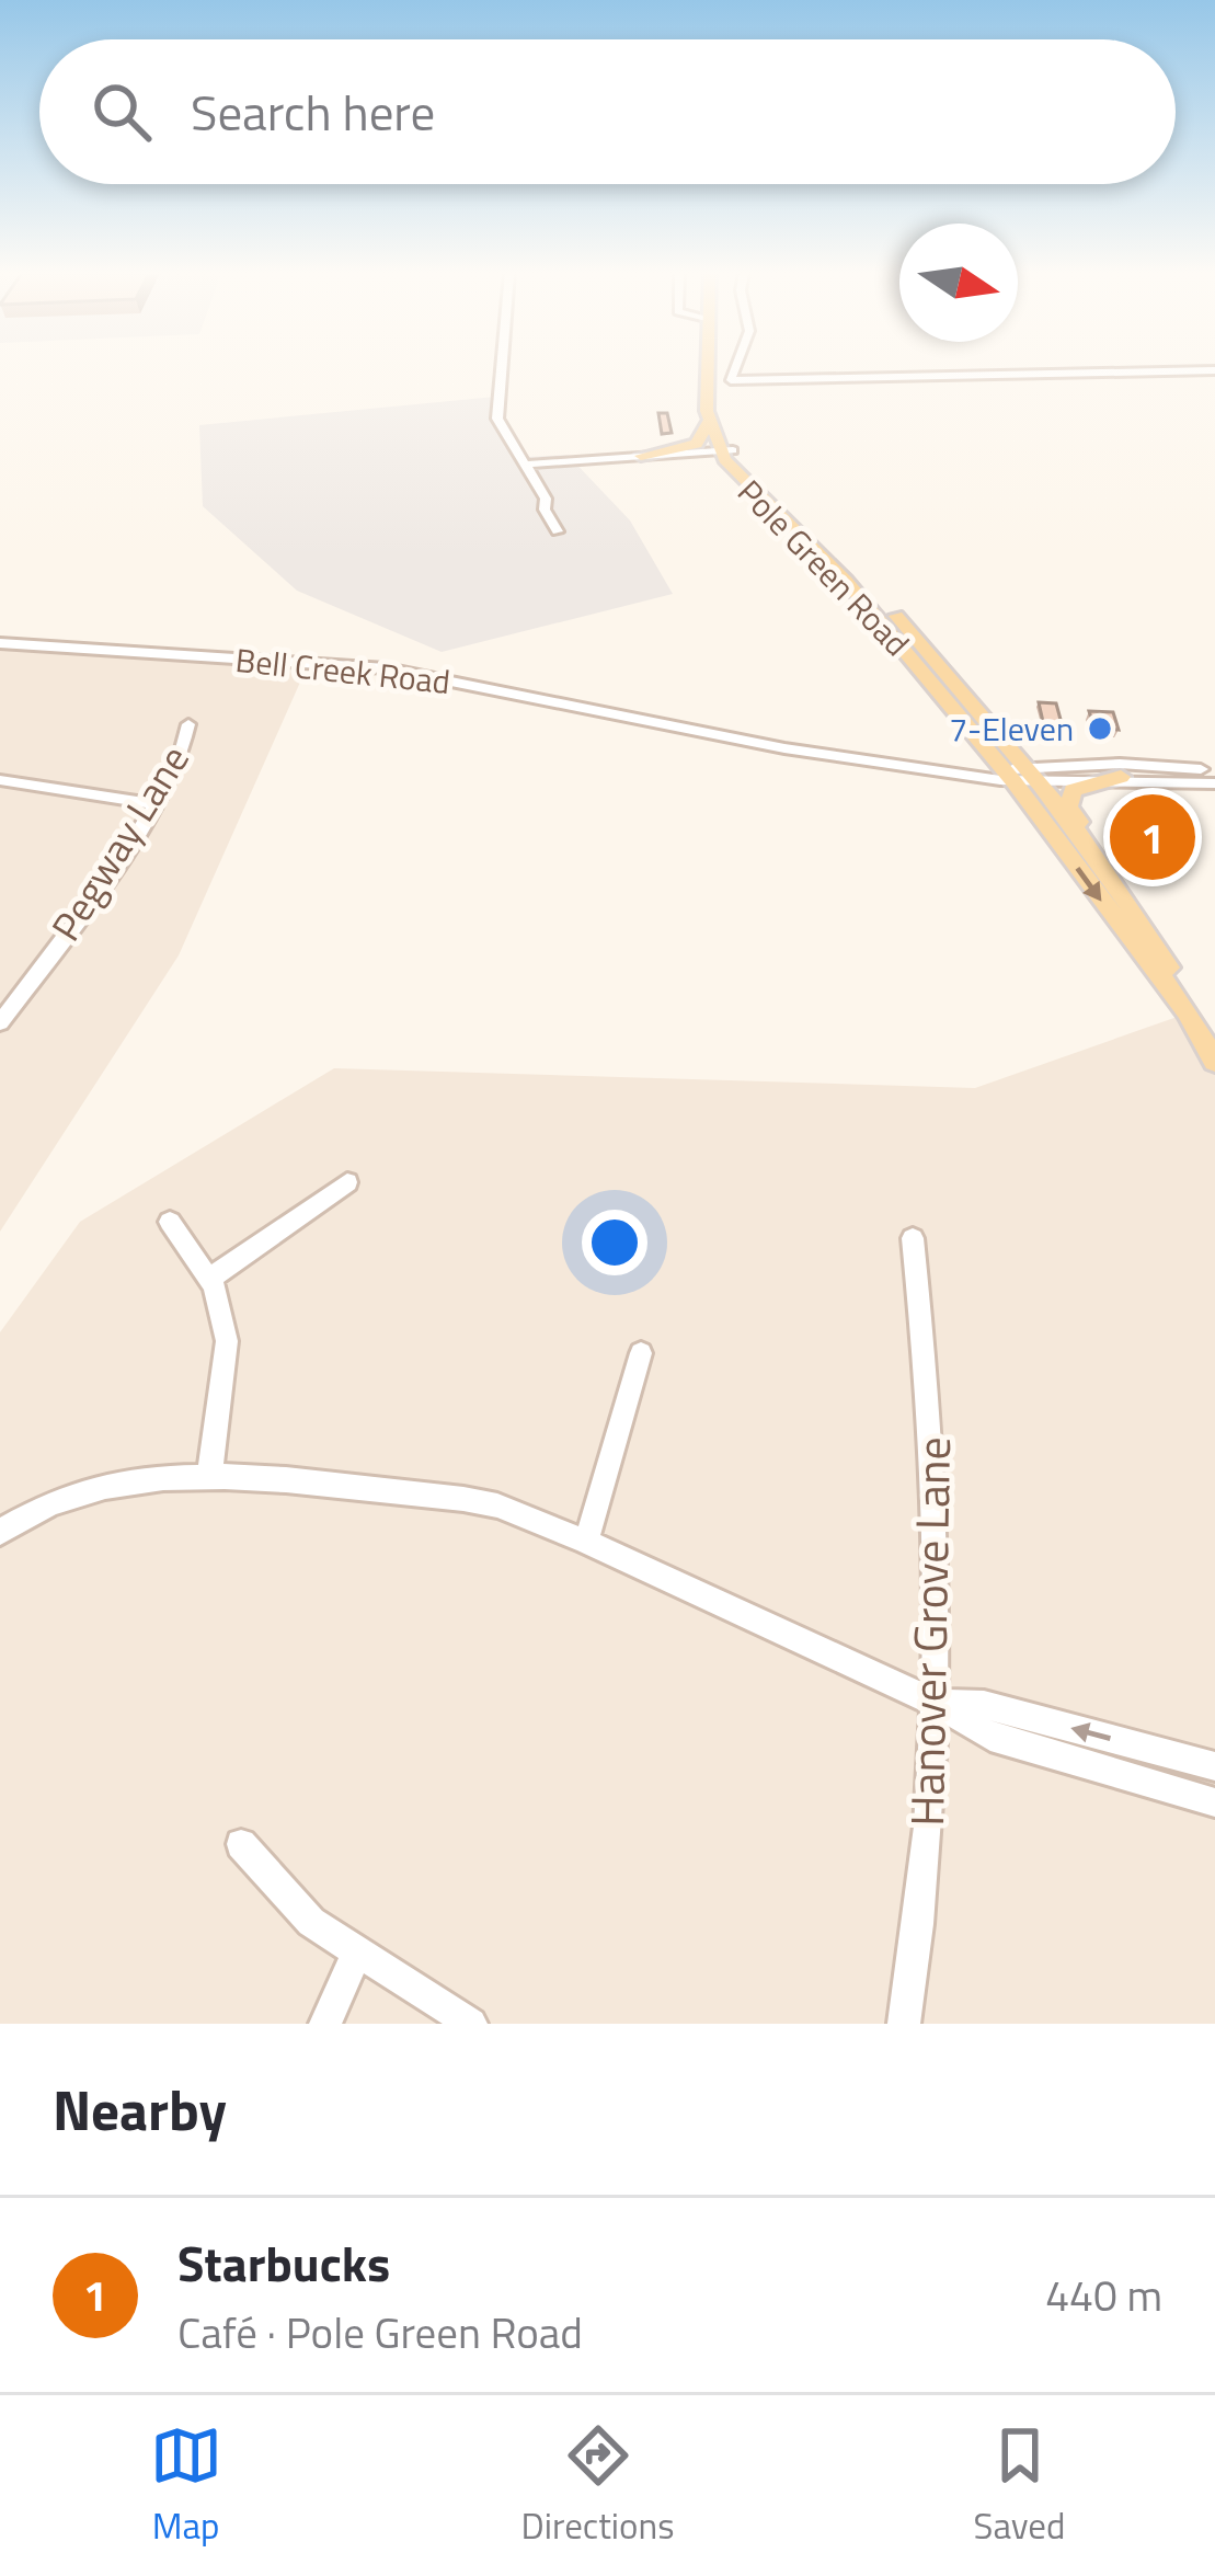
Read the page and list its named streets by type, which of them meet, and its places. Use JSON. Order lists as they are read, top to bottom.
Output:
{
  "streets": {
    "main road": ["Pole Green Road"],
    "street": ["Bell Creek Road", "Pegway Lane", "Hanover Grove Lane"]
  },
  "crossings": [
    ["Pole Green Road", "Bell Creek Road"]
  ],
  "places": ["7-Eleven"],
  "north": "right",
  "page": {
    "search": "Search here",
    "pins": "1",
    "heading": "Nearby",
    "list": [
      {
        "mark": "1",
        "name": "Starbucks",
        "note": "Café · Pole Green Road",
        "value": "440 m"
      }
    ],
    "nav": ["Map", "Directions", "Saved"]
  }
}
